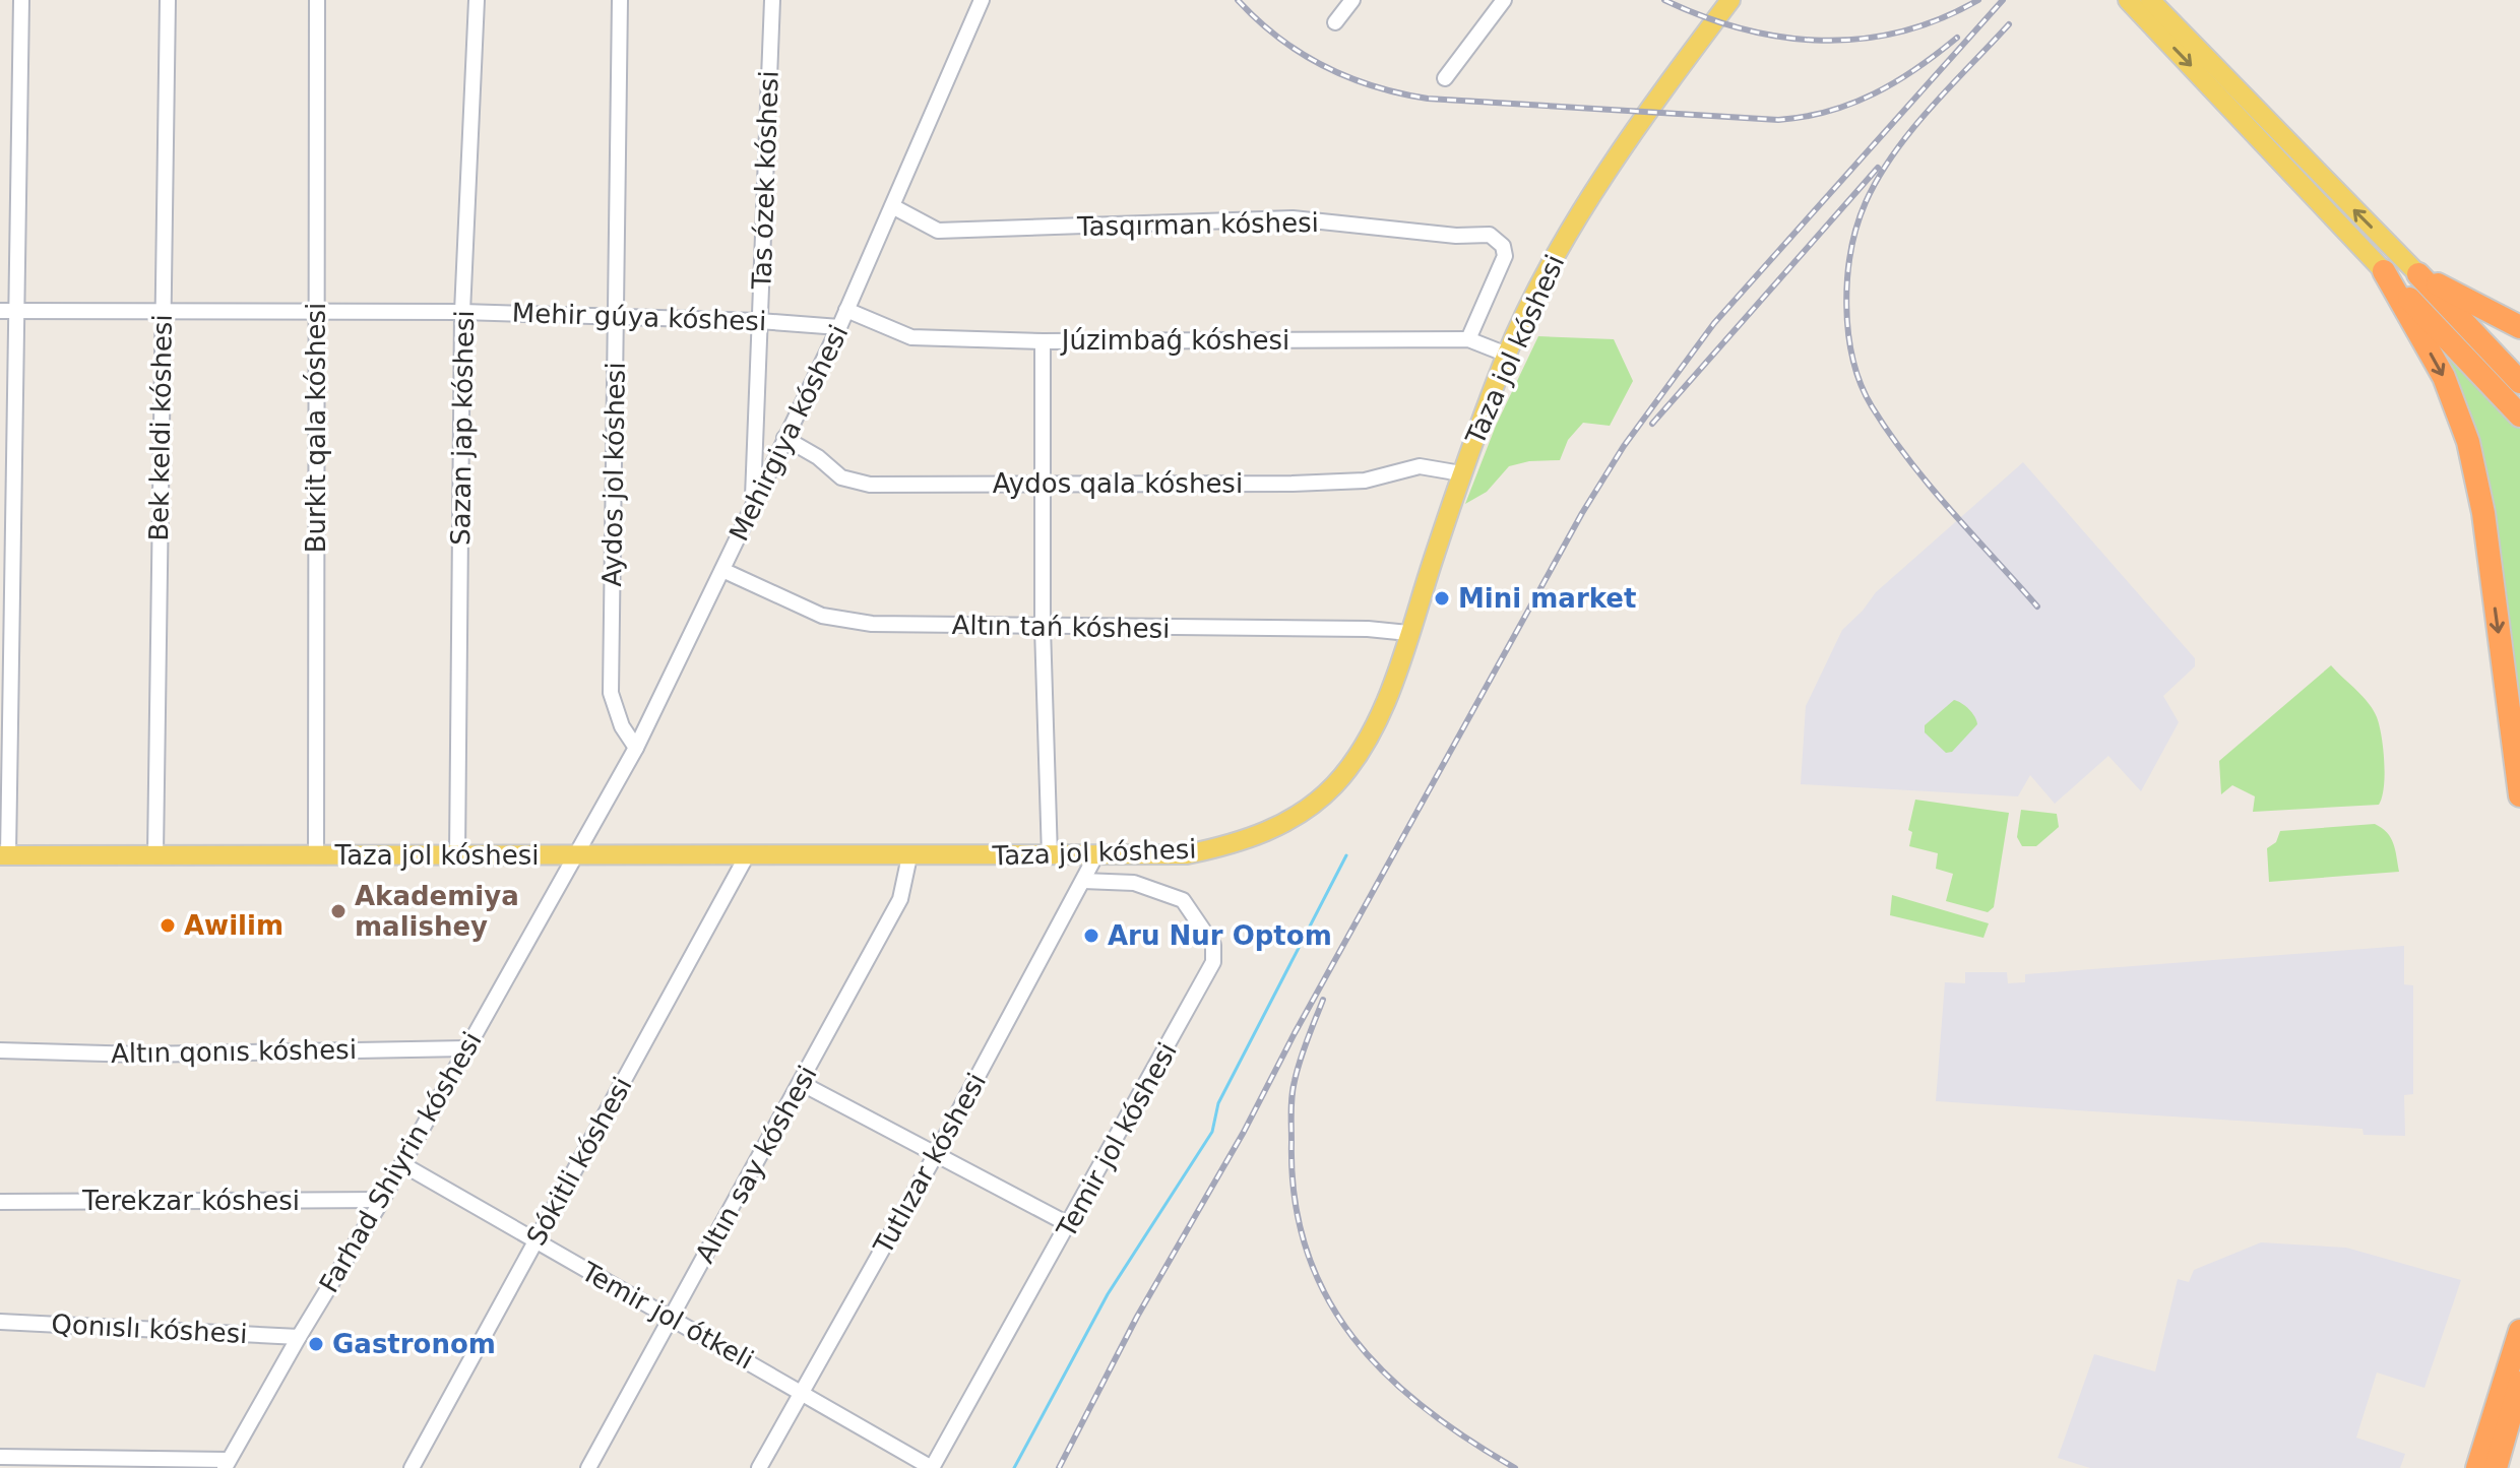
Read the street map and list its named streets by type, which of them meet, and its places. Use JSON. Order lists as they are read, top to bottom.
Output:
{
  "streets": {
    "main road": ["Taza jol kóshesi"],
    "street": [
      "Tas ózek kóshesi",
      "Tasqırman kóshesi",
      "Mehir gúyа kóshesi",
      "Júzimbaǵ kóshesi",
      "Bek keldi kóshesi",
      "Burkit qala kóshesi",
      "Sazan jap kóshesi",
      "Mehirgiya kóshesi",
      "Aydos jol kóshesi",
      "Aydos qala kóshesi",
      "Altın tań kóshesi",
      "Altın qonıs kóshesi",
      "Temir jol kóshesi",
      "Sókitli kóshesi",
      "Farhad Shiyrin kóshesi",
      "Tutlızar kóshesi",
      "Altın say kóshesi",
      "Terekzar kóshesi",
      "Temir jol ótkeli",
      "Qonıslı kóshesi"
    ]
  },
  "crossings": [
    ["Tas ózek kóshesi", "Mehir gúyа kóshesi"],
    ["Tas ózek kóshesi", "Mehirgiya kóshesi"],
    ["Tasqırman kóshesi", "Júzimbaǵ kóshesi"],
    ["Tasqırman kóshesi", "Mehirgiya kóshesi"],
    ["Mehir gúyа kóshesi", "Bek keldi kóshesi"],
    ["Mehir gúyа kóshesi", "Burkit qala kóshesi"],
    ["Mehir gúyа kóshesi", "Sazan jap kóshesi"],
    ["Mehir gúyа kóshesi", "Mehirgiya kóshesi"],
    ["Mehir gúyа kóshesi", "Aydos jol kóshesi"],
    ["Júzimbaǵ kóshesi", "Taza jol kóshesi"],
    ["Júzimbaǵ kóshesi", "Mehirgiya kóshesi"],
    ["Taza jol kóshesi", "Bek keldi kóshesi"],
    ["Taza jol kóshesi", "Burkit qala kóshesi"],
    ["Taza jol kóshesi", "Sazan jap kóshesi"],
    ["Taza jol kóshesi", "Mehirgiya kóshesi"],
    ["Taza jol kóshesi", "Aydos qala kóshesi"],
    ["Taza jol kóshesi", "Altın tań kóshesi"],
    ["Taza jol kóshesi", "Sókitli kóshesi"],
    ["Taza jol kóshesi", "Farhad Shiyrin kóshesi"],
    ["Taza jol kóshesi", "Tutlızar kóshesi"],
    ["Taza jol kóshesi", "Altın say kóshesi"],
    ["Mehirgiya kóshesi", "Aydos jol kóshesi"],
    ["Mehirgiya kóshesi", "Aydos qala kóshesi"],
    ["Mehirgiya kóshesi", "Altın tań kóshesi"],
    ["Mehirgiya kóshesi", "Farhad Shiyrin kóshesi"],
    ["Altın qonıs kóshesi", "Farhad Shiyrin kóshesi"],
    ["Temir jol kóshesi", "Tutlızar kóshesi"],
    ["Temir jol kóshesi", "Temir jol ótkeli"],
    ["Sókitli kóshesi", "Temir jol ótkeli"],
    ["Farhad Shiyrin kóshesi", "Terekzar kóshesi"],
    ["Farhad Shiyrin kóshesi", "Temir jol ótkeli"],
    ["Farhad Shiyrin kóshesi", "Qonıslı kóshesi"],
    ["Tutlızar kóshesi", "Temir jol ótkeli"],
    ["Altın say kóshesi", "Temir jol ótkeli"]
  ],
  "places": [
    "Mini market",
    "Akademiya malishey",
    "Awilim",
    "Aru Nur Optom",
    "Gastronom"
  ]
}
